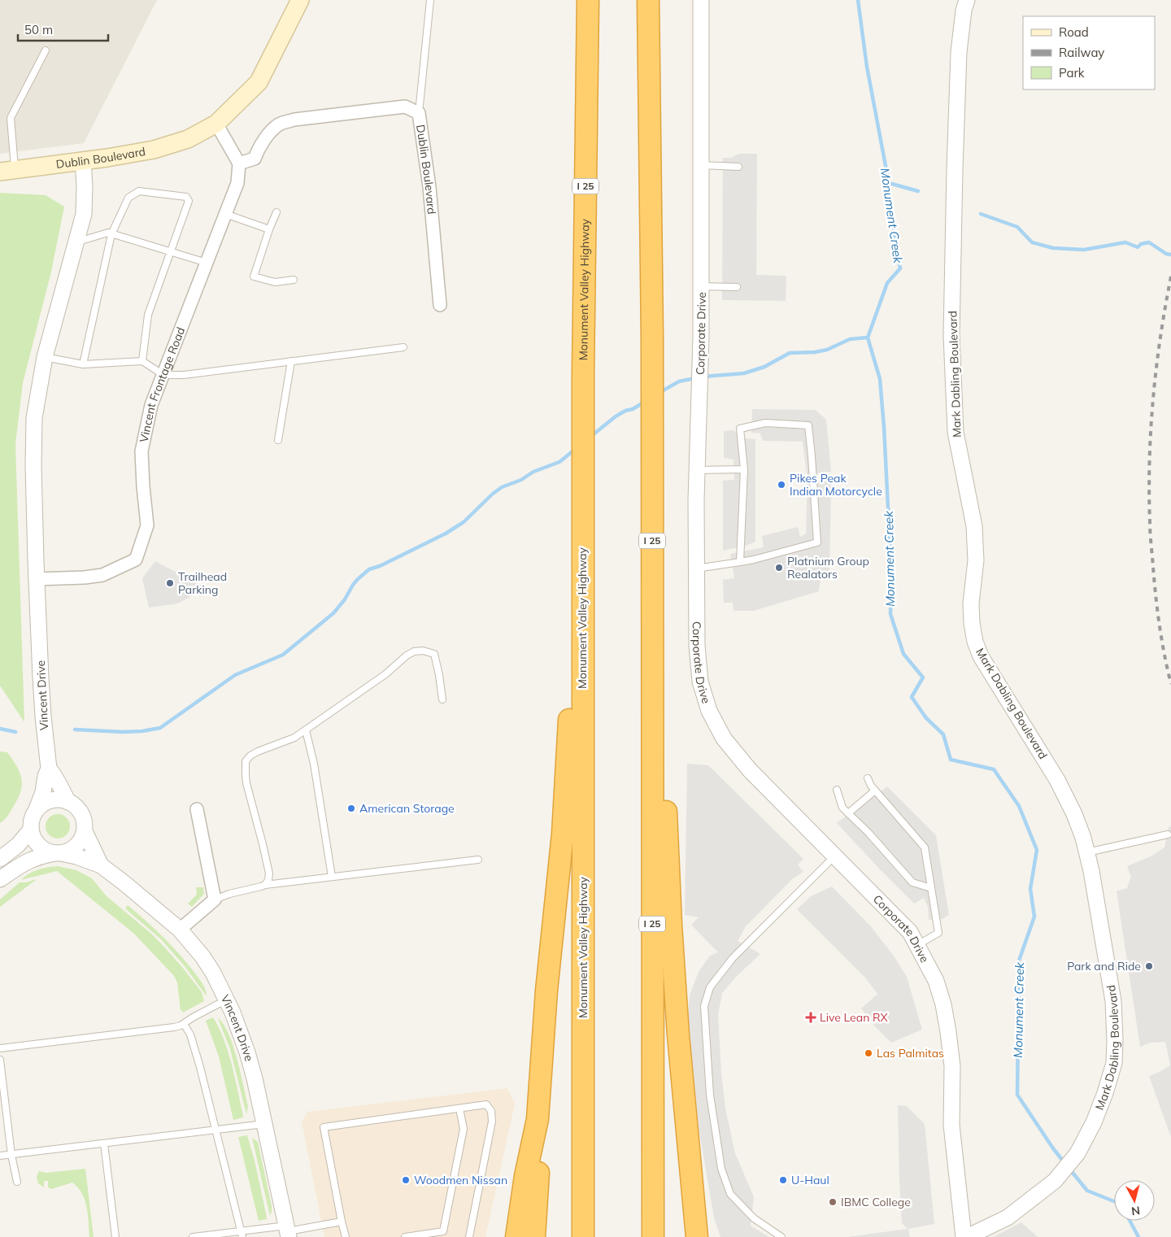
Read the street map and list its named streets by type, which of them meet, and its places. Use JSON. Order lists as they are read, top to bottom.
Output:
{
  "streets": {
    "highway": ["I 25", "Monument Valley Highway"],
    "main road": ["Dublin Boulevard"],
    "street": [
      "Corporate Drive",
      "Mark Dabling Boulevard",
      "Vincent Frontage Road",
      "Vincent Drive"
    ]
  },
  "crossings": [
    ["Dublin Boulevard", "Vincent Frontage Road"],
    ["Dublin Boulevard", "Vincent Drive"],
    ["Vincent Frontage Road", "Vincent Drive"]
  ],
  "water": ["Monument Creek"],
  "places": {
    "other": [
      "Pikes Peak Indian Motorcycle",
      "Platnium Group Realators",
      "Trailhead Parking",
      "American Storage",
      "Park and Ride",
      "Las Palmitas",
      "Woodmen Nissan",
      "U-Haul",
      "IBMC College"
    ],
    "health": ["Live Lean RX"]
  },
  "legend": ["Road", "Railway", "Park"],
  "scale_bar": "50 m",
  "north": "bottom"
}
